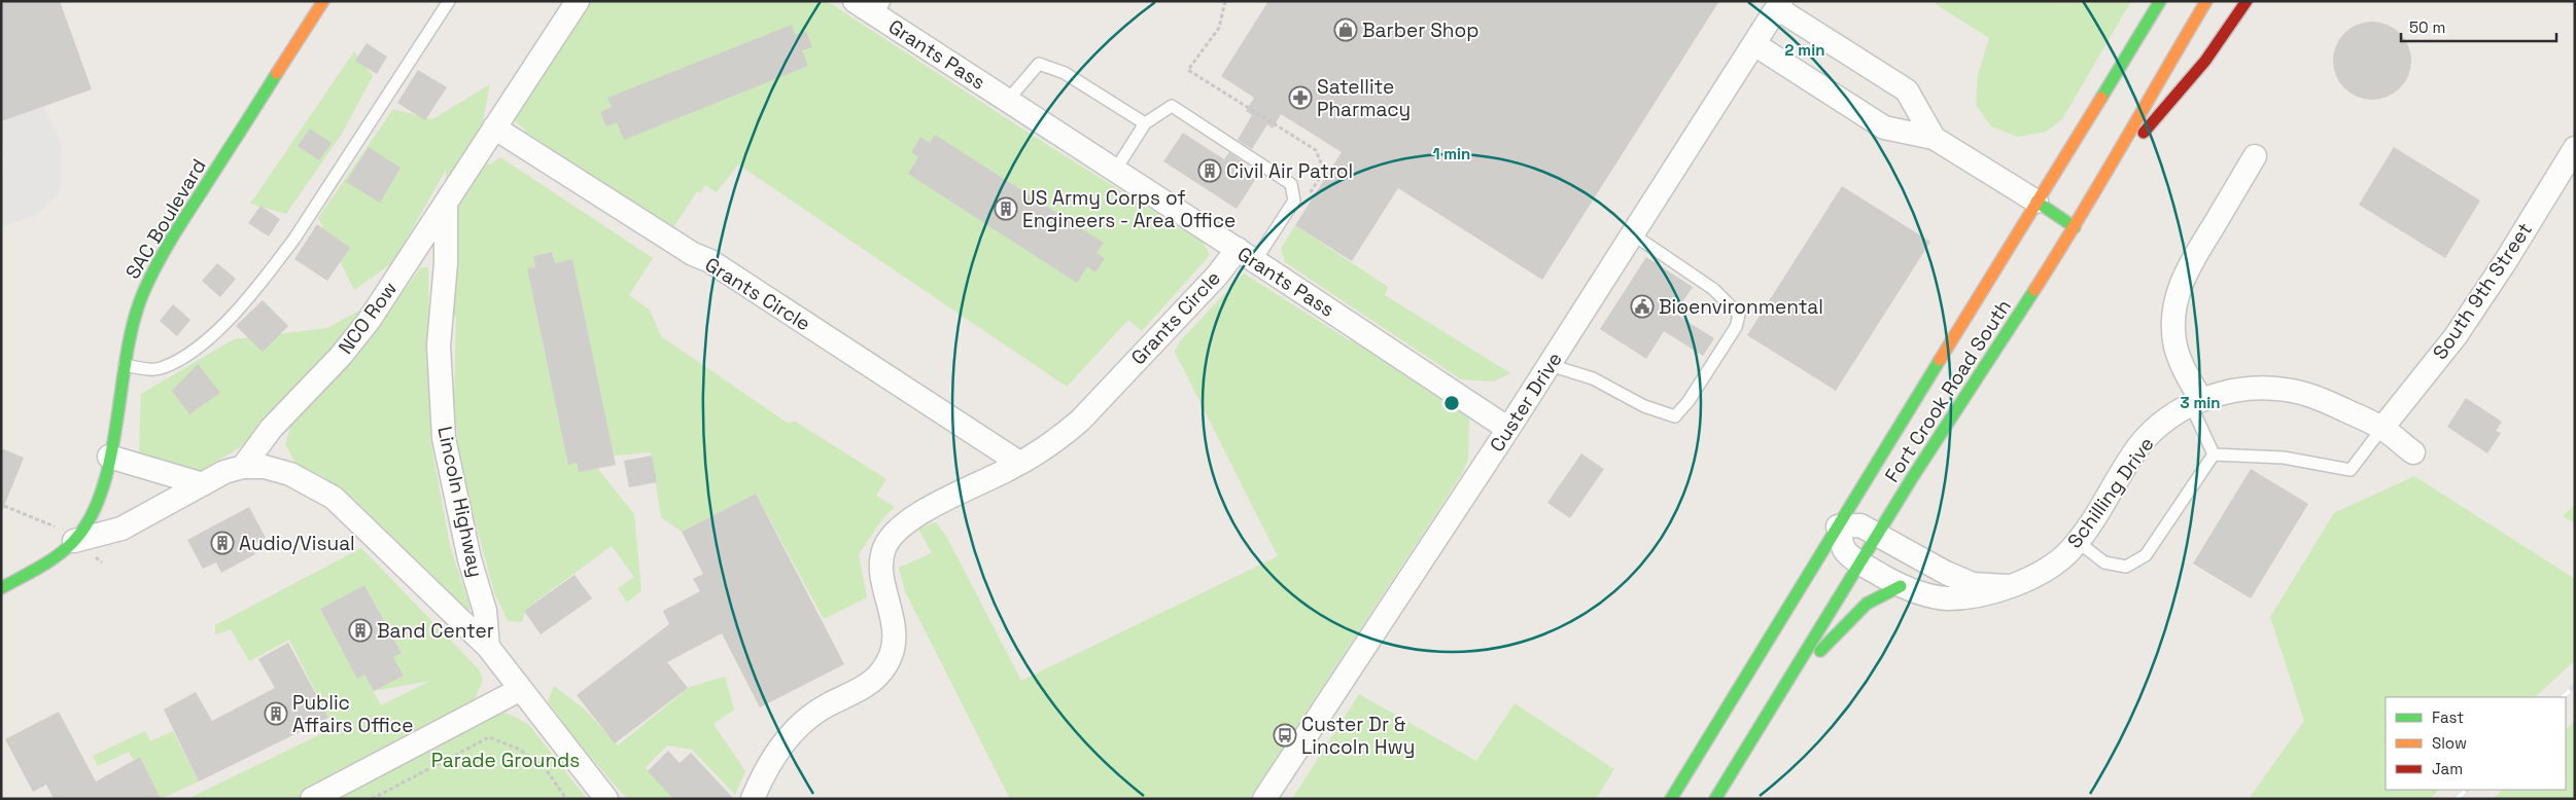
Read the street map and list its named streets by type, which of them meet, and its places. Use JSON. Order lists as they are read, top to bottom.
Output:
{
  "streets": {
    "main road": ["SAC Boulevard", "Fort Crook Road South"],
    "street": [
      "Grants Pass",
      "South 9th Street",
      "Grants Circle",
      "NCO Row",
      "Custer Drive",
      "Schilling Drive",
      "Lincoln Highway"
    ]
  },
  "crossings": [
    ["Grants Pass", "Grants Circle"],
    ["Grants Pass", "Custer Drive"],
    ["South 9th Street", "Schilling Drive"],
    ["Grants Circle", "NCO Row"],
    ["NCO Row", "Lincoln Highway"],
    ["Fort Crook Road South", "Schilling Drive"]
  ],
  "parks": ["Parade Grounds"],
  "places": {
    "shop": ["Barber Shop"],
    "pharmacy": ["Satellite Pharmacy"],
    "building": [
      "Civil Air Patrol",
      "US Army Corps of Engineers - Area Office",
      "Audio/Visual",
      "Band Center",
      "Public Affairs Office"
    ],
    "public building": ["Bioenvironmental"],
    "bus stop": ["Custer Dr & Lincoln Hwy"]
  },
  "legend": ["Fast", "Slow", "Jam"],
  "scale_bar": "50 m",
  "rings": ["2 min", "1 min", "3 min"]
}
